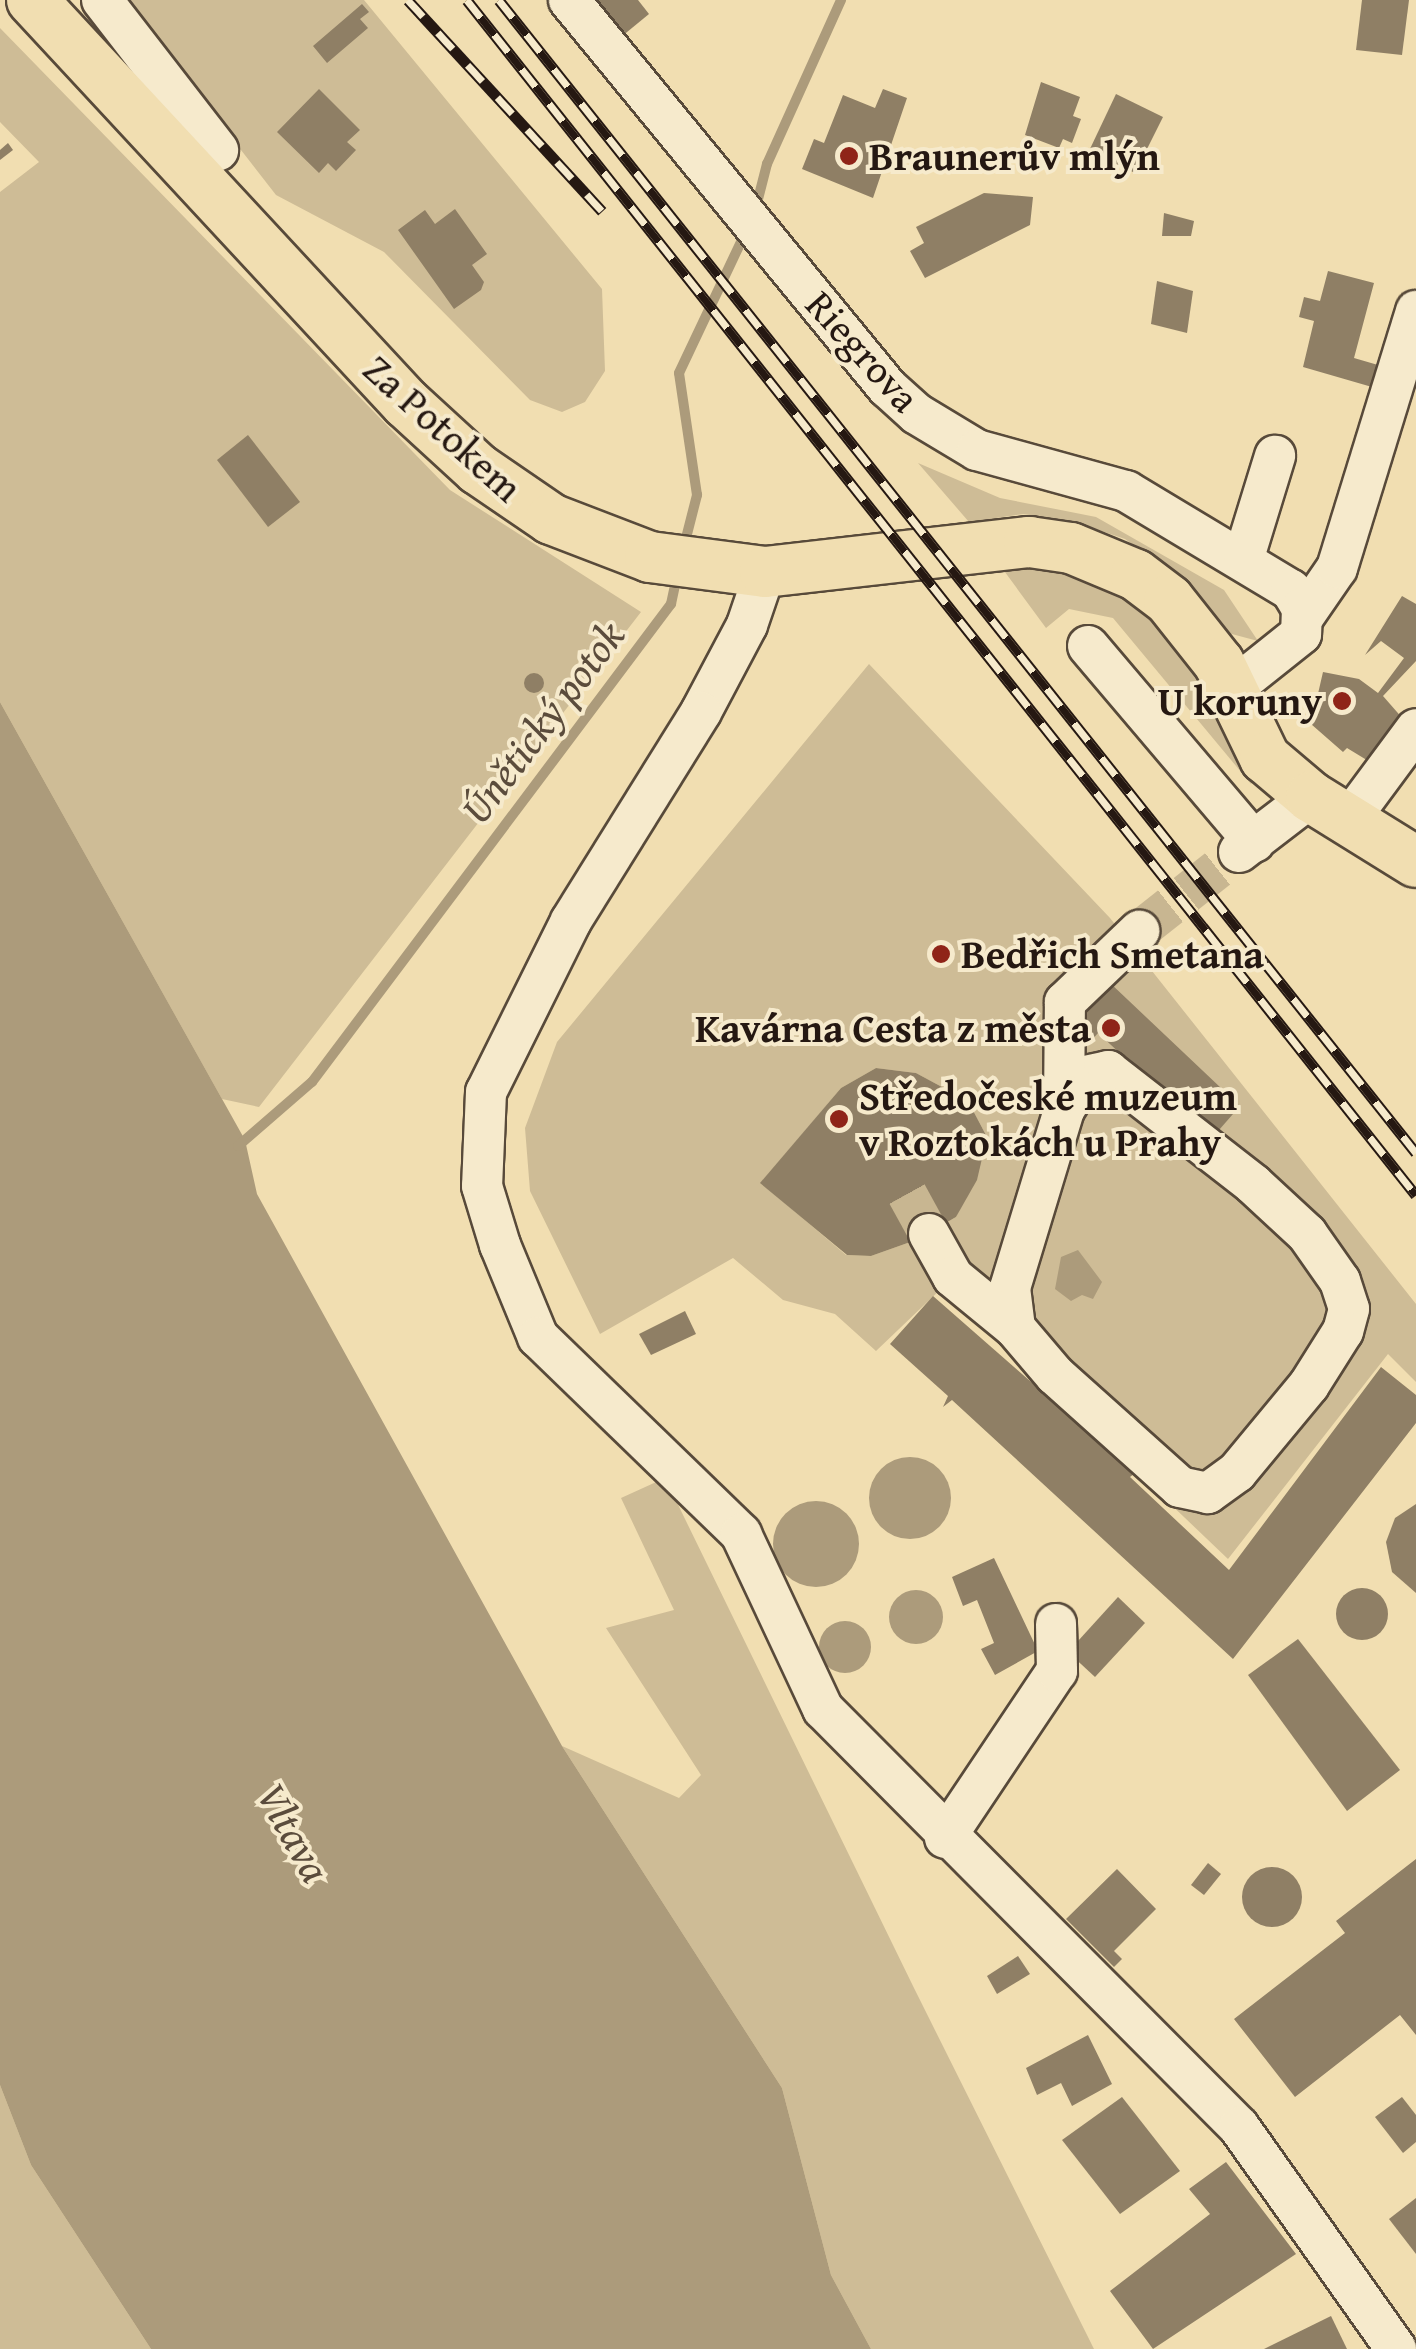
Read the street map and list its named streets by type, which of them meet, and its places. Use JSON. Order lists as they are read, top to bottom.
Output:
{
  "streets": {
    "main road": ["Za Potokem"],
    "street": ["Riegrova"]
  },
  "water": ["Únětický potok", "Vltava"],
  "places": [
    "Braunerův mlýn",
    "U koruny",
    "Bedřich Smetana",
    "Kavárna Cesta z města",
    "Středočeské muzeum v Roztokách u Prahy"
  ]
}
